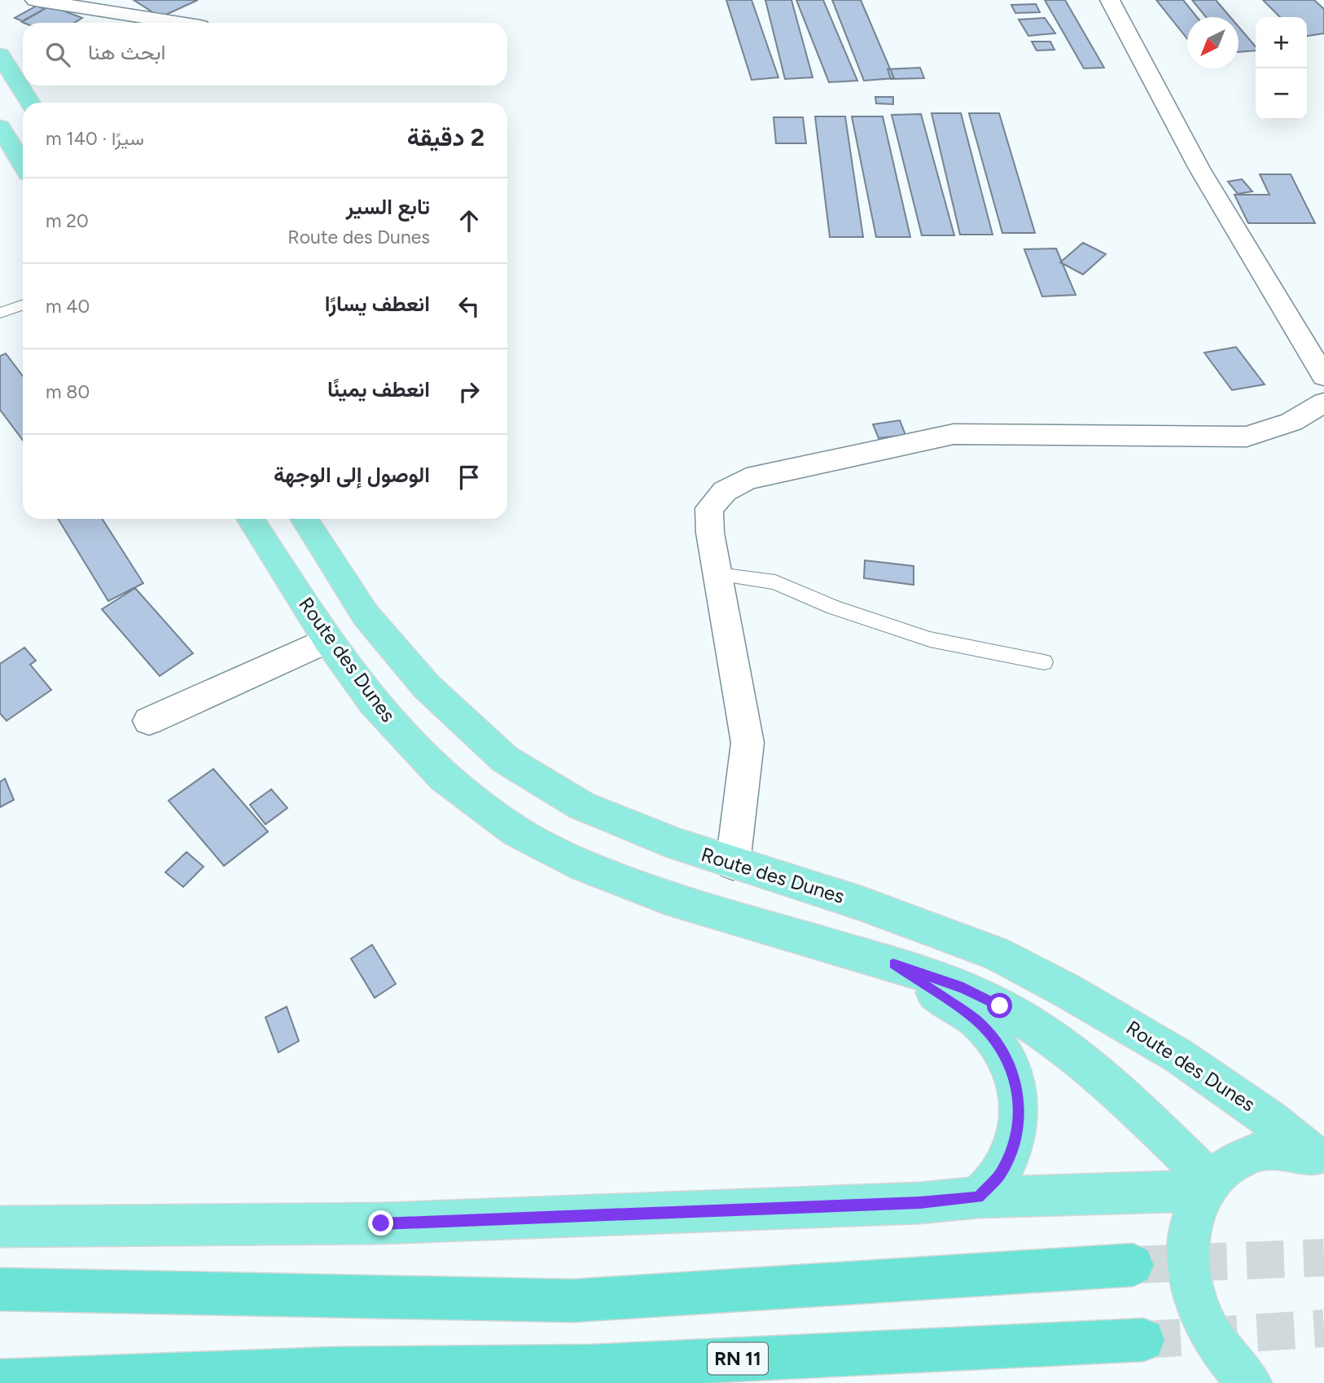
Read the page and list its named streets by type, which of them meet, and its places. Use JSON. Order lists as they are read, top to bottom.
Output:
{
  "streets": {
    "highway": ["RN 11"],
    "main road": ["Route des Dunes"]
  },
  "north": "bottom left",
  "page": {
    "map_buttons": ["+", "−"],
    "search": "ابحث هنا",
    "heading": ["2 دقيقة", "سيرًا · 140 m"],
    "list": [
      ["تابع السير", "Route des Dunes", "20 m"],
      ["انعطف يسارًا", "40 m"],
      ["انعطف يمينًا", "80 m"],
      "الوصول إلى الوجهة"
    ]
  }
}
